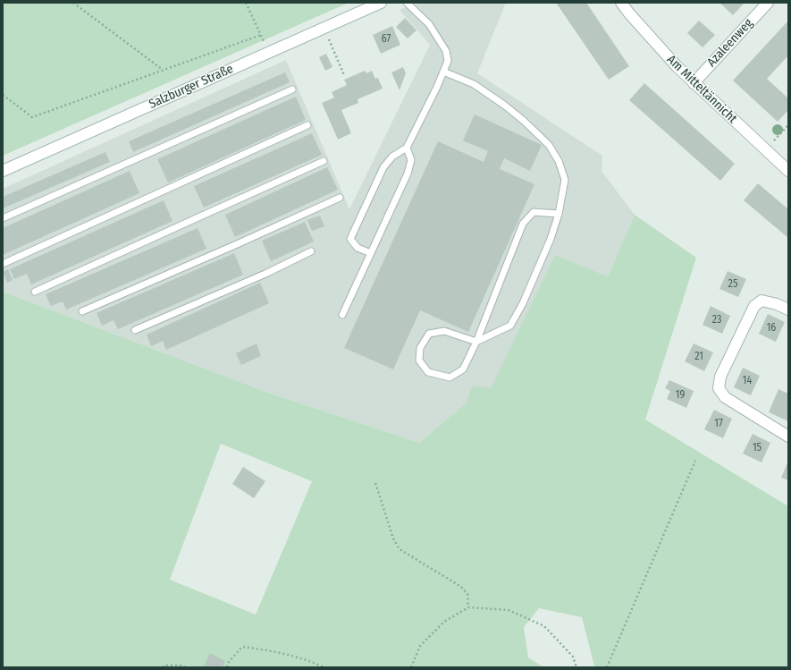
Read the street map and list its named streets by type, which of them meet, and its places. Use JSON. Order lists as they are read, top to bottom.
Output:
{
  "streets": {
    "street": ["Azaleenweg", "Salzburger Straße", "Am Mitteltännicht"]
  },
  "crossings": [
    ["Azaleenweg", "Am Mitteltännicht"]
  ],
  "house_numbers": [
    "67",
    "25",
    "23",
    "16",
    "21",
    "14",
    "19",
    "17",
    "15"
  ]
}
